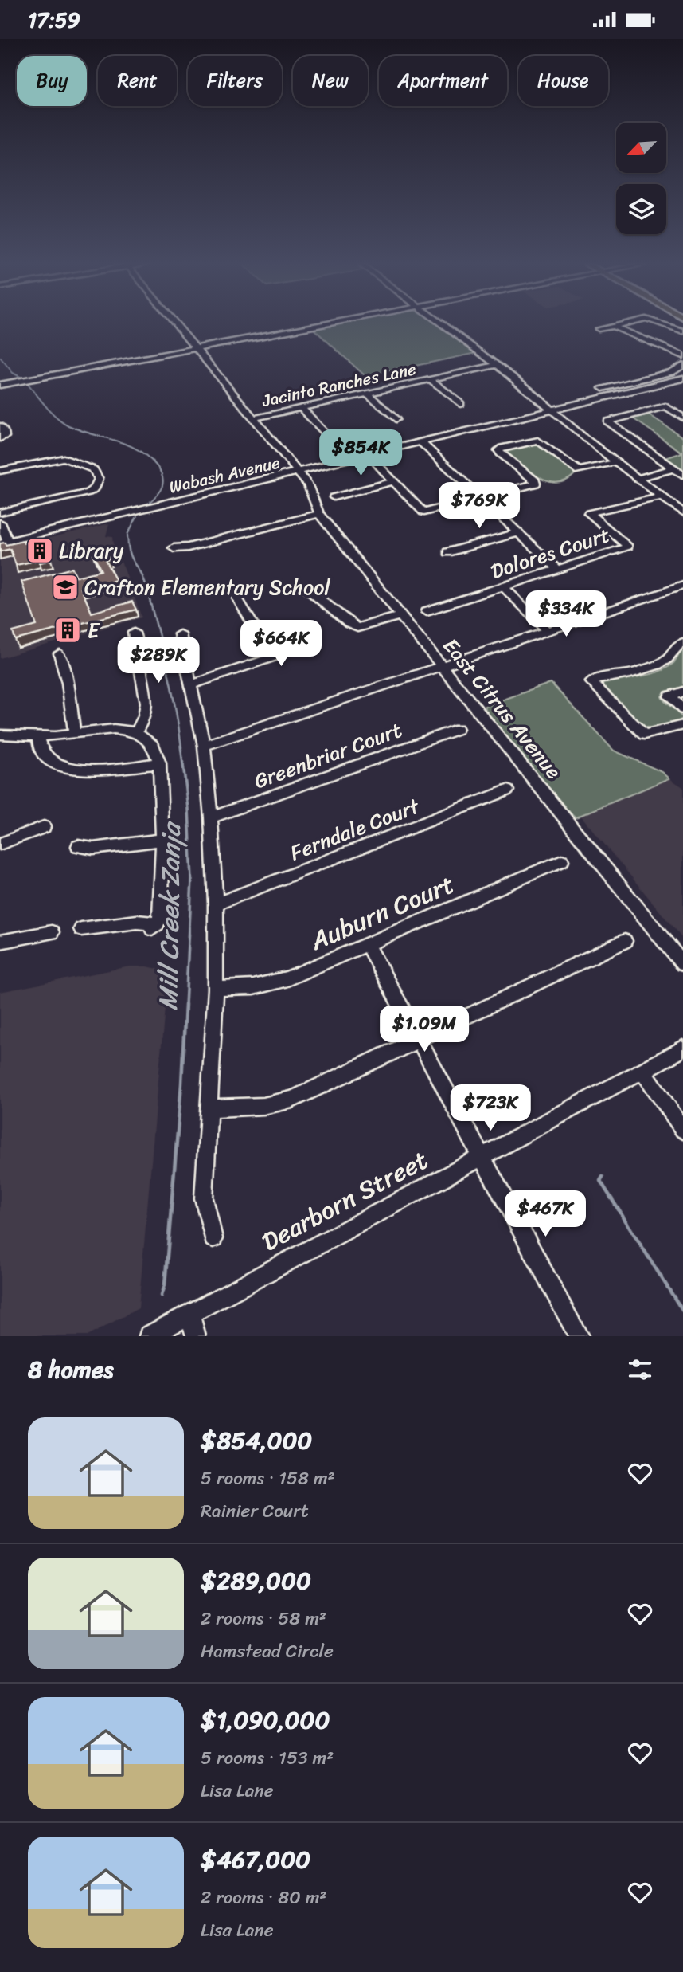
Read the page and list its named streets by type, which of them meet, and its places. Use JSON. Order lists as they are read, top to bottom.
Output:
{
  "streets": {
    "street": [
      "Jacinto Ranches Lane",
      "Wabash Avenue",
      "Dolores Court",
      "East Citrus Avenue",
      "Greenbriar Court",
      "Ferndale Court",
      "Auburn Court",
      "Dearborn Street"
    ]
  },
  "crossings": [
    ["Jacinto Ranches Lane", "East Citrus Avenue"],
    ["Wabash Avenue", "East Citrus Avenue"]
  ],
  "water": ["Mill Creek Zanja"],
  "places": {
    "building": ["Library", "E"],
    "school or university": ["Crafton Elementary School"]
  },
  "north": "bottom left",
  "page": {
    "status": "17:59",
    "chip": [
      "Buy",
      "Rent",
      "Filters",
      "New",
      "Apartment",
      "House"
    ],
    "price": [
      "$854K",
      "$769K",
      "$334K",
      "$664K",
      "$289K",
      "$1.09M",
      "$723K",
      "$467K"
    ],
    "heading": "8 homes",
    "list": [
      {
        "name": "$854,000",
        "note": "5 rooms · 158 m² · Rainier Court"
      },
      {
        "name": "$289,000",
        "note": "2 rooms · 58 m² · Hamstead Circle"
      },
      {
        "name": "$1,090,000",
        "note": "5 rooms · 153 m² · Lisa Lane"
      },
      {
        "name": "$467,000",
        "note": "2 rooms · 80 m² · Lisa Lane"
      }
    ]
  }
}
